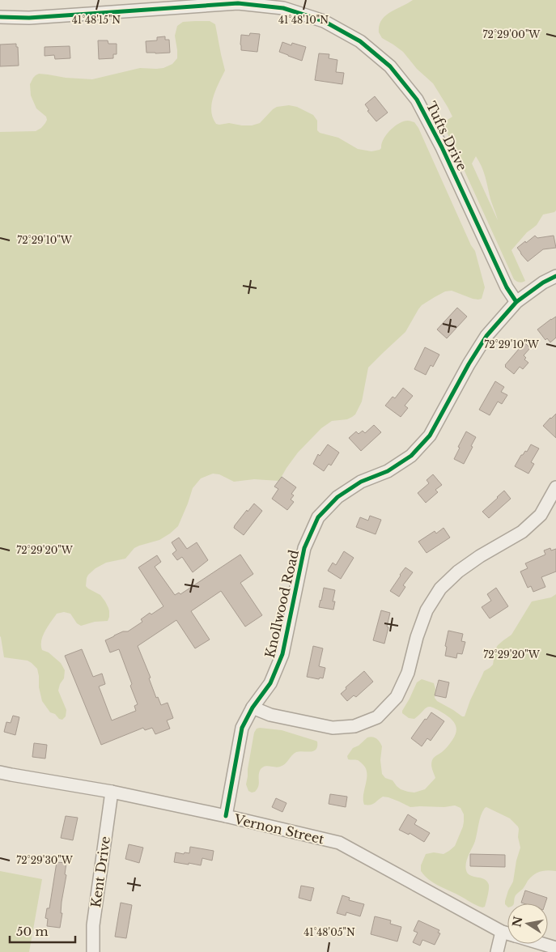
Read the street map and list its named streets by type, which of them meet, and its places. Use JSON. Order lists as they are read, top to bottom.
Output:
{
  "streets": {
    "street": [
      "Tufts Drive",
      "Knollwood Road",
      "Vernon Street",
      "Kent Drive"
    ]
  },
  "crossings": [
    ["Tufts Drive", "Knollwood Road"],
    ["Knollwood Road", "Vernon Street"],
    ["Vernon Street", "Kent Drive"]
  ],
  "scale_bar": "50 m",
  "north": "left",
  "coordinates": [
    "41°48'15\"N",
    "41°48'10\"N",
    "72°29'00\"W",
    "72°29'10\"W",
    "72°29'20\"W",
    "72°29'30\"W",
    "41°48'05\"N"
  ]
}
